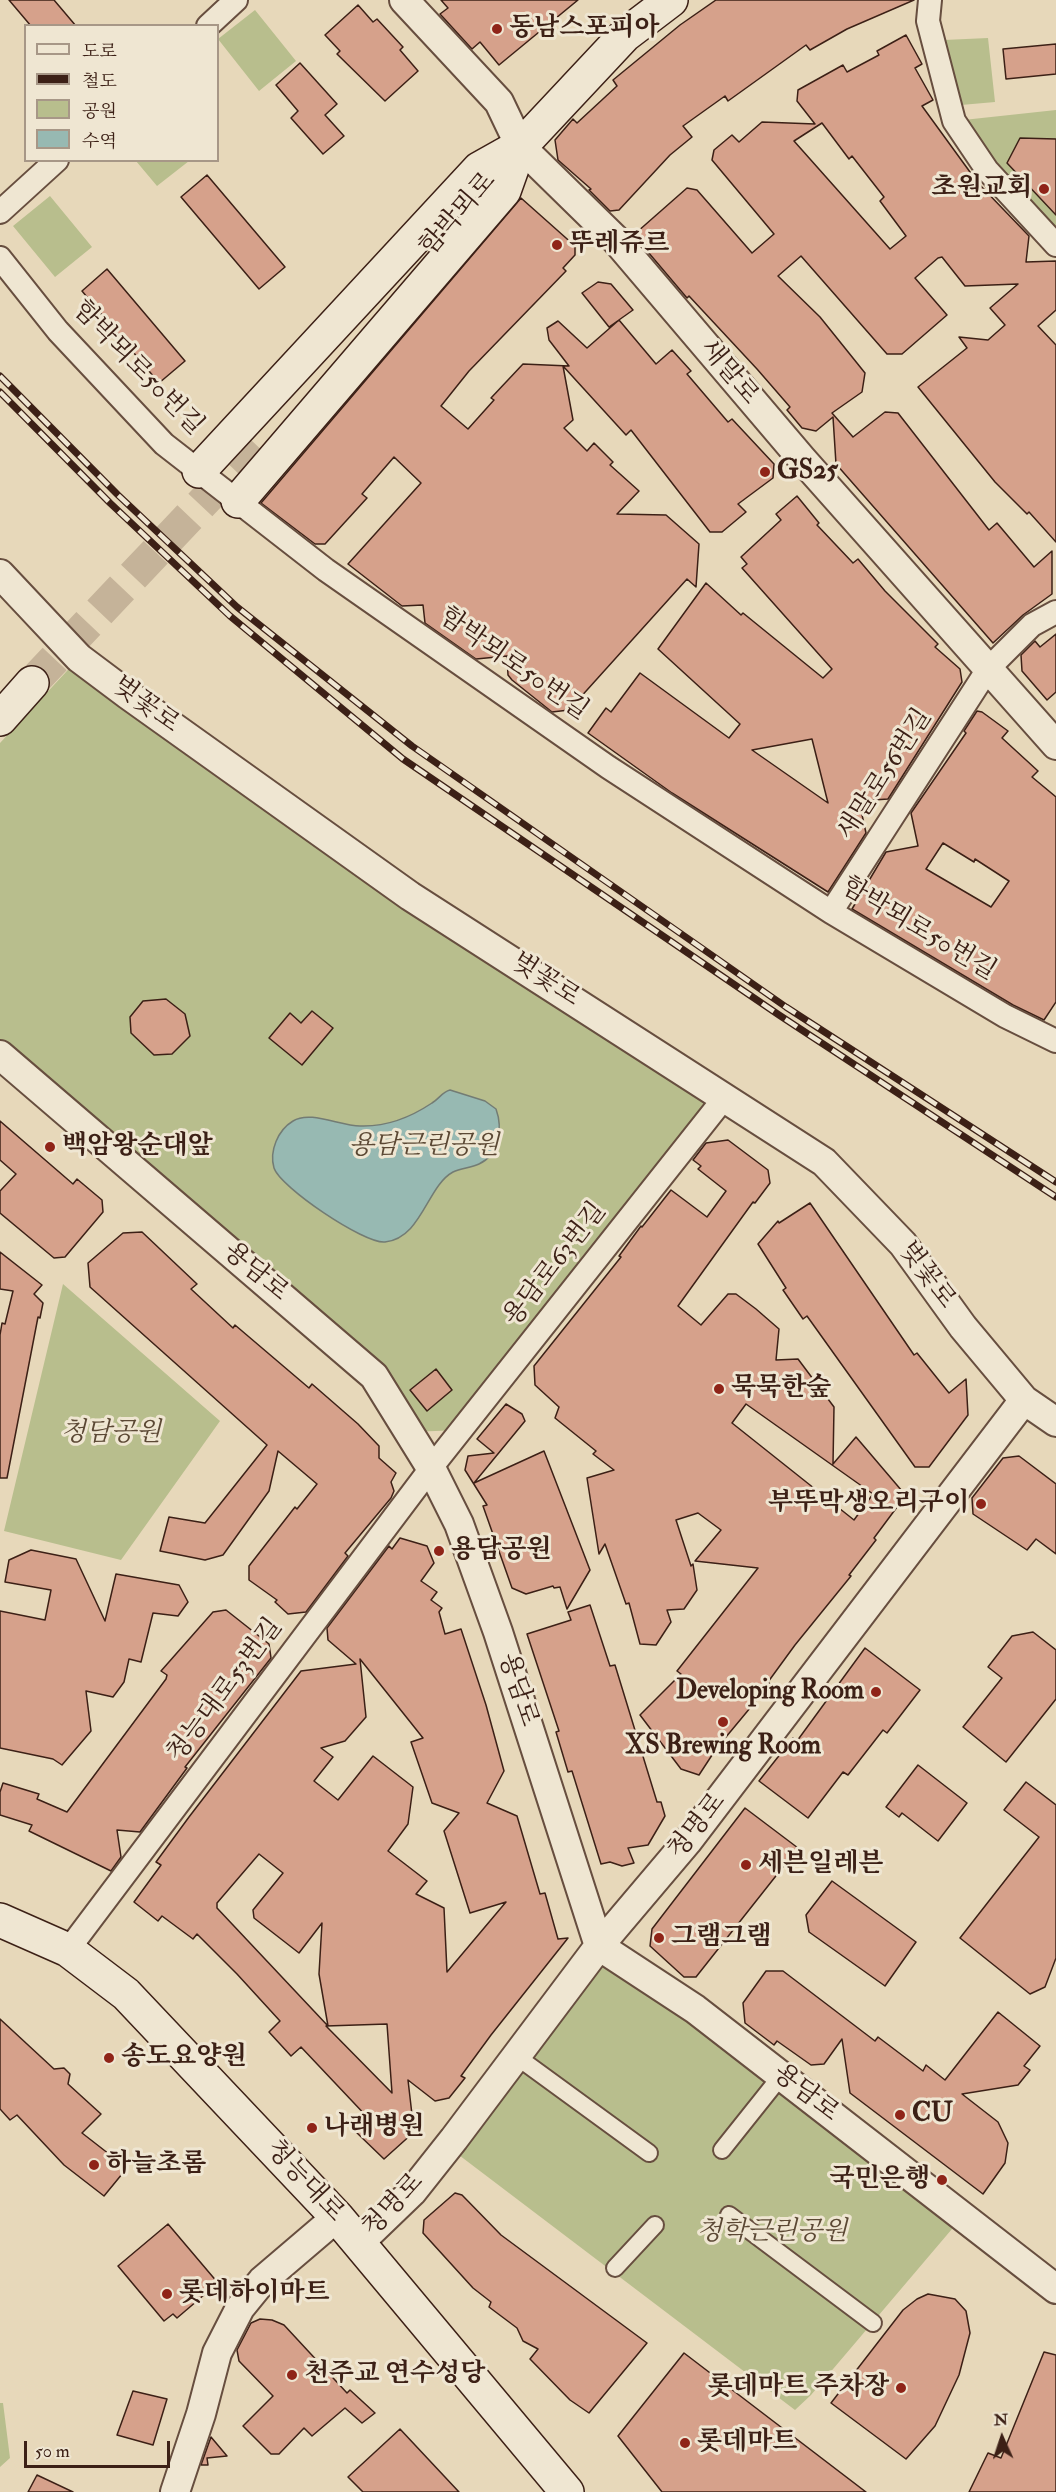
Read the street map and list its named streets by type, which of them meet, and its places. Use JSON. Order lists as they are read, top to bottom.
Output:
{
  "streets": {
    "main road": ["함박뫼로", "청능대로"],
    "street": [
      "함박뫼로50번길",
      "새말로",
      "벚꽃로",
      "새말로56번길",
      "용담로63번길",
      "용담로",
      "청능대로53번길",
      "청명로"
    ]
  },
  "crossings": [
    ["함박뫼로", "새말로"],
    ["함박뫼로50번길", "새말로56번길"],
    ["새말로", "새말로56번길"],
    ["벚꽃로", "용담로63번길"],
    ["벚꽃로", "청명로"],
    ["용담로63번길", "용담로"],
    ["용담로63번길", "청능대로53번길"],
    ["용담로", "청능대로53번길"],
    ["용담로", "청명로"],
    ["청능대로53번길", "청능대로"],
    ["청명로", "청능대로"]
  ],
  "parks": ["용담근린공원", "청담공원", "청학근린공원"],
  "places": [
    "동남스포피아",
    "초원교회",
    "뚜레쥬르",
    "GS25",
    "백암왕순대앞",
    "묵묵한숲",
    "부뚜막생오리구이",
    "용담공원",
    "Developing Room",
    "XS Brewing Room",
    "세븐일레븐",
    "그램그램",
    "송도요양원",
    "CU",
    "나래병원",
    "하늘초롬",
    "국민은행",
    "롯데하이마트",
    "천주교 연수성당",
    "롯데마트 주차장",
    "롯데마트"
  ],
  "legend": [
    "도로",
    "철도",
    "공원",
    "수역"
  ],
  "scale_bar": "50 m",
  "north": "top"
}
